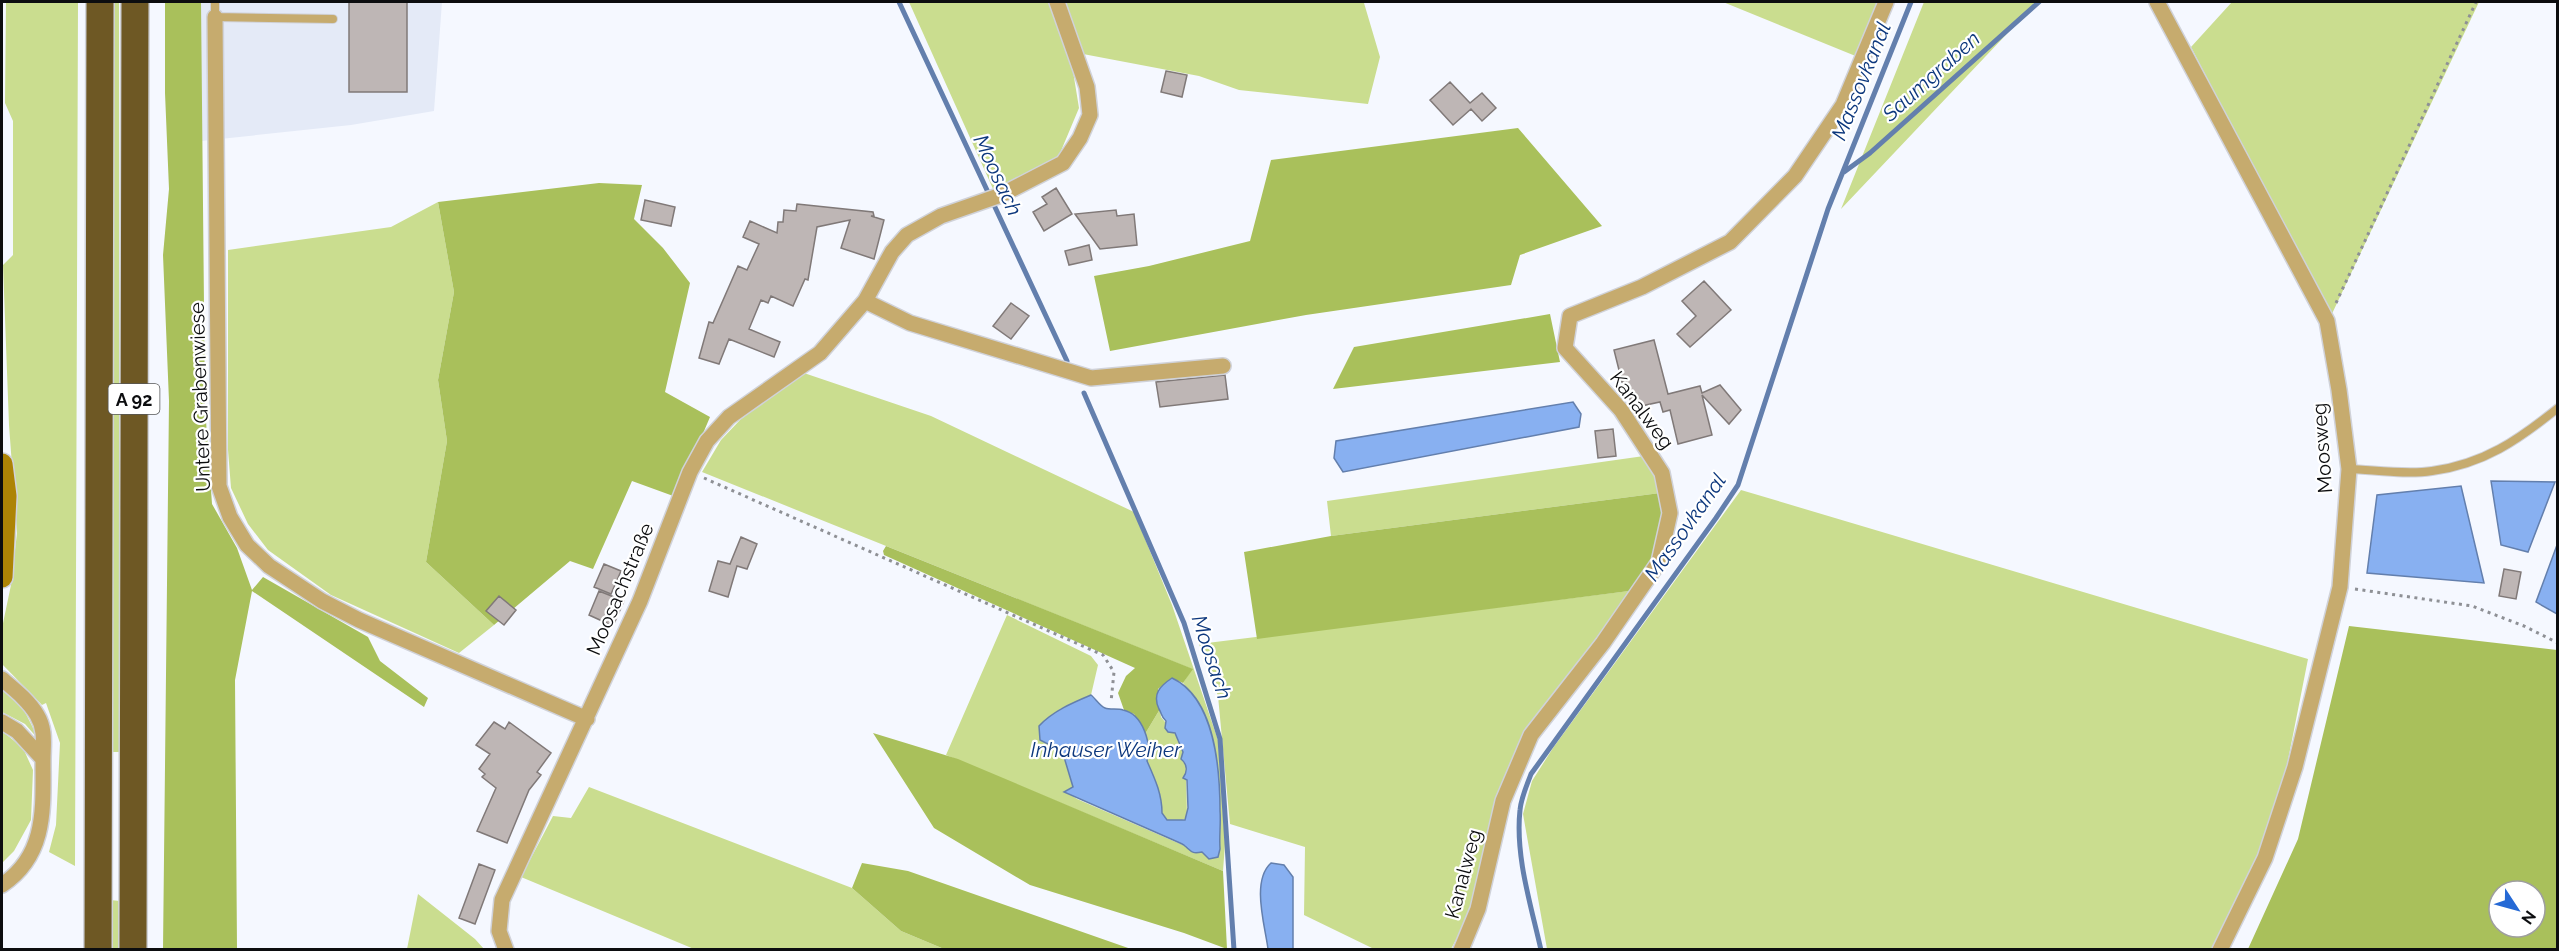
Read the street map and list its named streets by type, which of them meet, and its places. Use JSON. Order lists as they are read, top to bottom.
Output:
{
  "streets": {
    "highway": ["A 92"],
    "street": [
      "Untere Grabenwiese",
      "Kanalweg",
      "Moosweg",
      "Moosachstraße"
    ]
  },
  "crossings": [
    ["Untere Grabenwiese", "Moosachstraße"]
  ],
  "water": [
    "Saumgraben",
    "Massovkanal",
    "Moosach",
    "Inhauser Weiher"
  ],
  "north": "bottom right"
}
